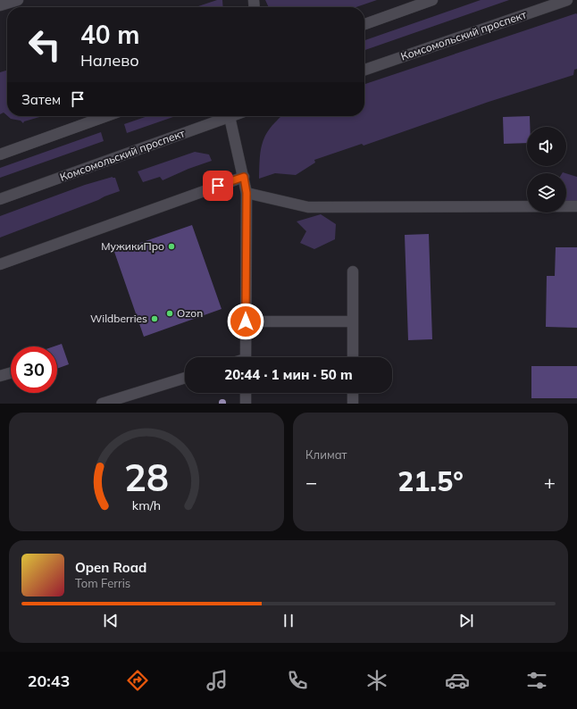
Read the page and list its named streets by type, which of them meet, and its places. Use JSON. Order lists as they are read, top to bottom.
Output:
{
  "streets": {
    "main road": ["Комсомольский проспект"]
  },
  "places": ["МужикиПро", "Ozon", "Wildberries"],
  "page": {
    "turn": ["40 m", "Налево"],
    "then": "Затем",
    "limit": "30",
    "trip": "20:44 · 1 мин · 50 m",
    "tile": "Климат",
    "heat": ["−", "21.5°", "+"],
    "song": ["Open Road", "Tom Ferris"],
    "tabs": "20:43",
    "gauge": ["28", "km/h"]
  }
}
